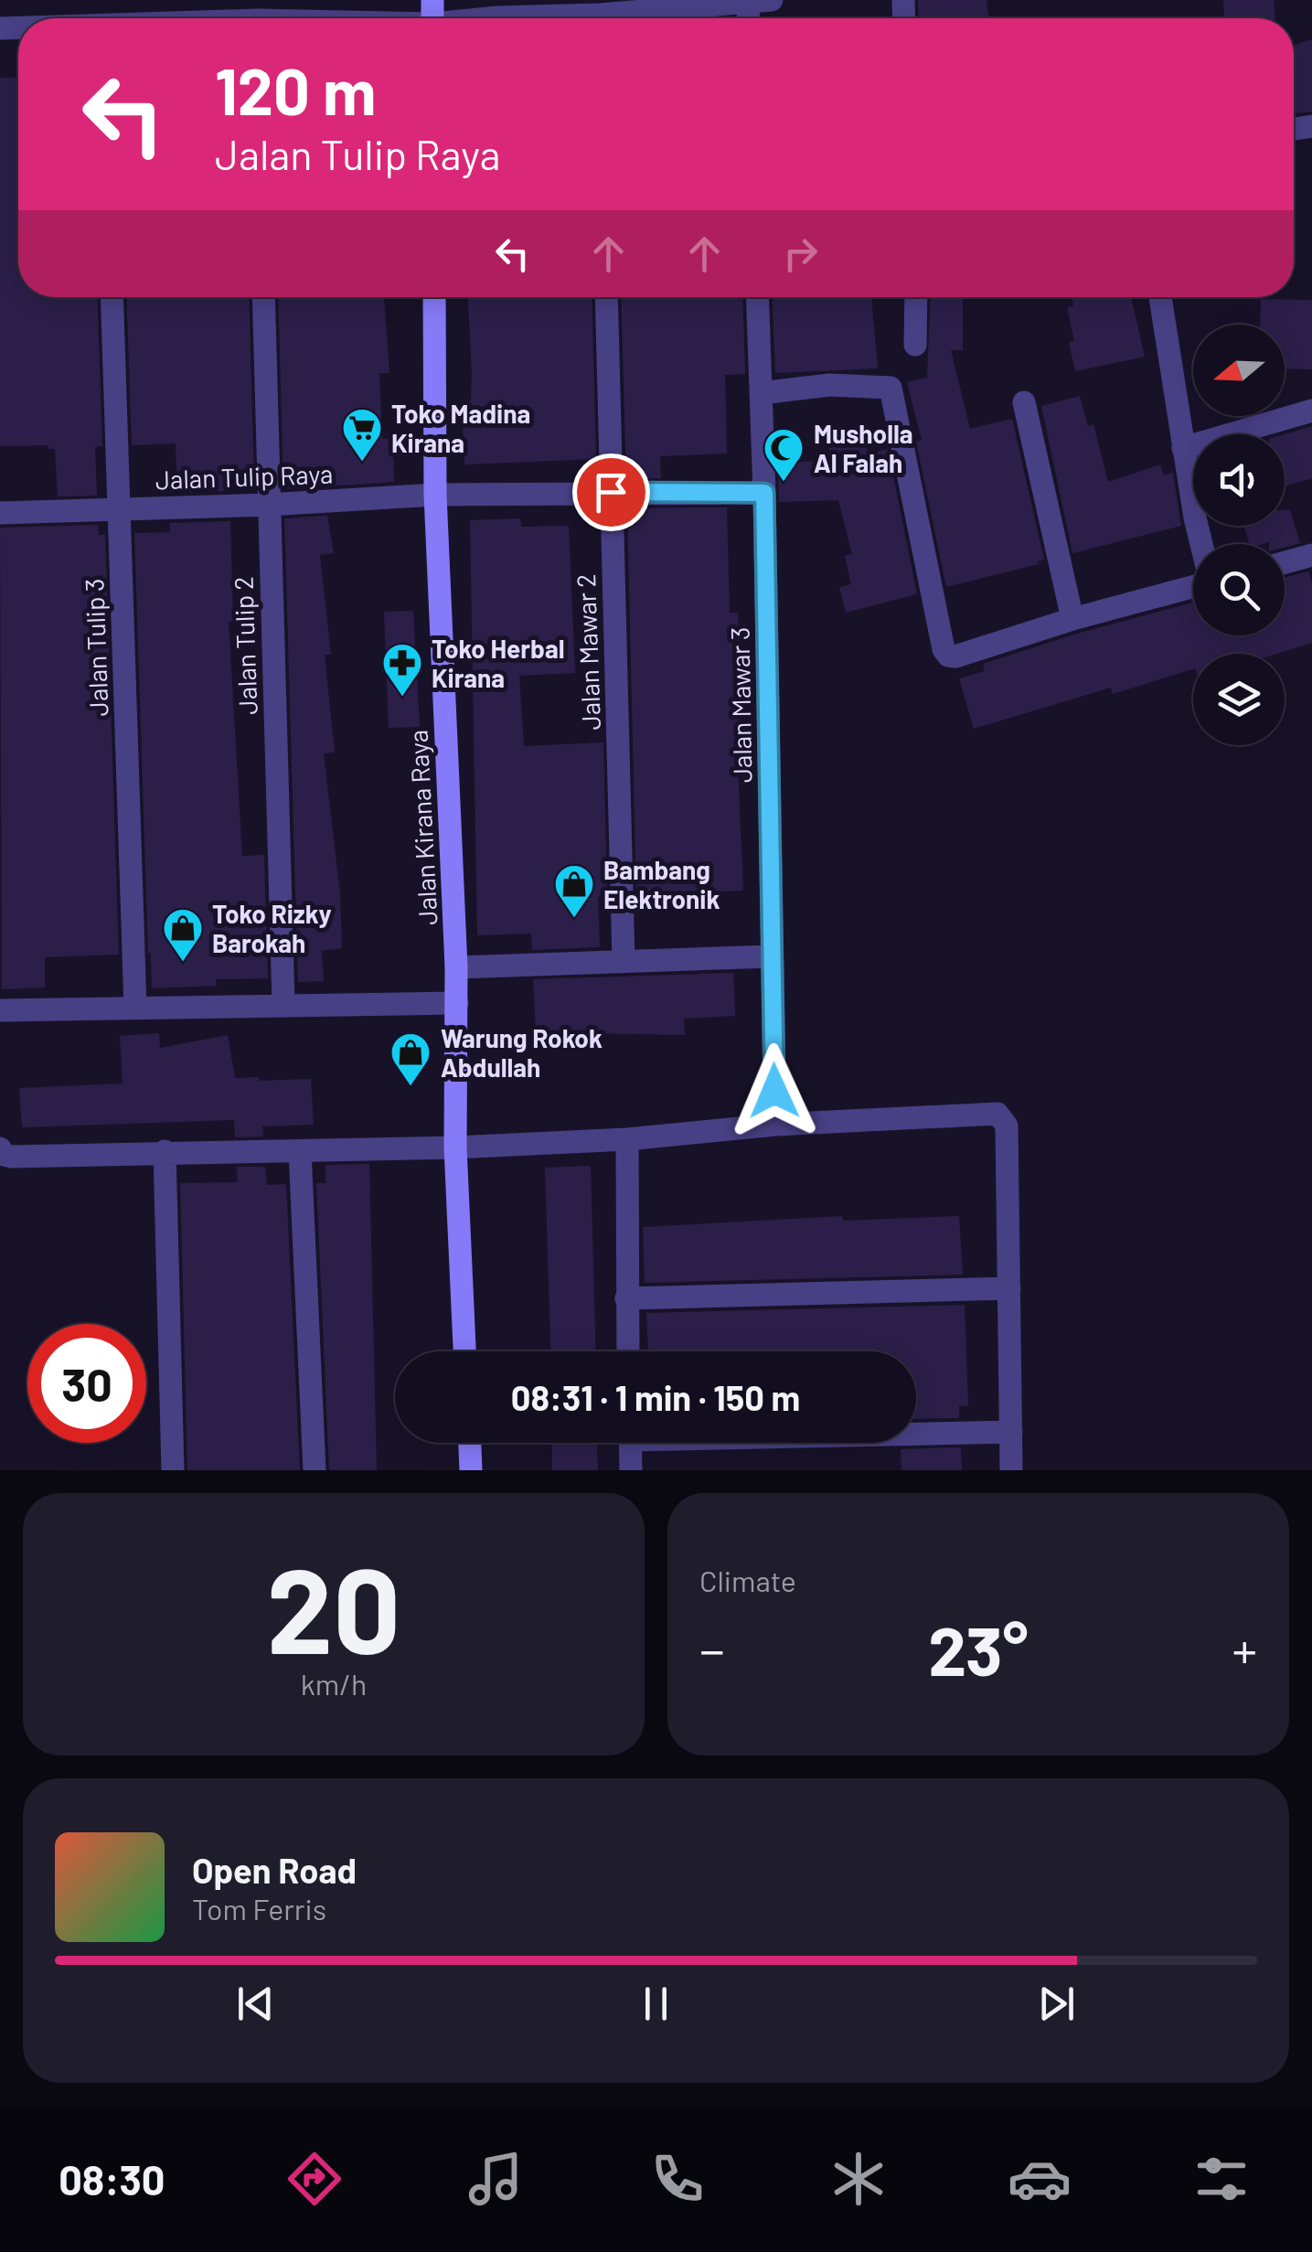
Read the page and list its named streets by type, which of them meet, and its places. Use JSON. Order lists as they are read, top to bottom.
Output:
{
  "streets": {
    "street": [
      "Jalan Tulip Raya",
      "Jalan Tulip 2",
      "Jalan Tulip 3",
      "Jalan Mawar 2",
      "Jalan Mawar 3",
      "Jalan Kirana Raya"
    ]
  },
  "crossings": [
    ["Jalan Tulip Raya", "Jalan Tulip 2"],
    ["Jalan Tulip Raya", "Jalan Tulip 3"],
    ["Jalan Tulip Raya", "Jalan Mawar 2"],
    ["Jalan Tulip Raya", "Jalan Mawar 3"],
    ["Jalan Tulip Raya", "Jalan Kirana Raya"]
  ],
  "places": {
    "supermarket": ["Toko Madina Kirana"],
    "mosque": ["Musholla Al Falah"],
    "pharmacy": ["Toko Herbal Kirana"],
    "shop": ["Bambang Elektronik", "Toko Rizky Barokah", "Warung Rokok Abdullah"]
  },
  "north": "left",
  "page": {
    "turn": ["120 m", "Jalan Tulip Raya"],
    "limit": "30",
    "trip": "08:31 · 1 min · 150 m",
    "tile": [
      ["20", "km/h"],
      "Climate"
    ],
    "heat": ["−", "23°", "+"],
    "song": ["Open Road", "Tom Ferris"],
    "tabs": "08:30"
  }
}
